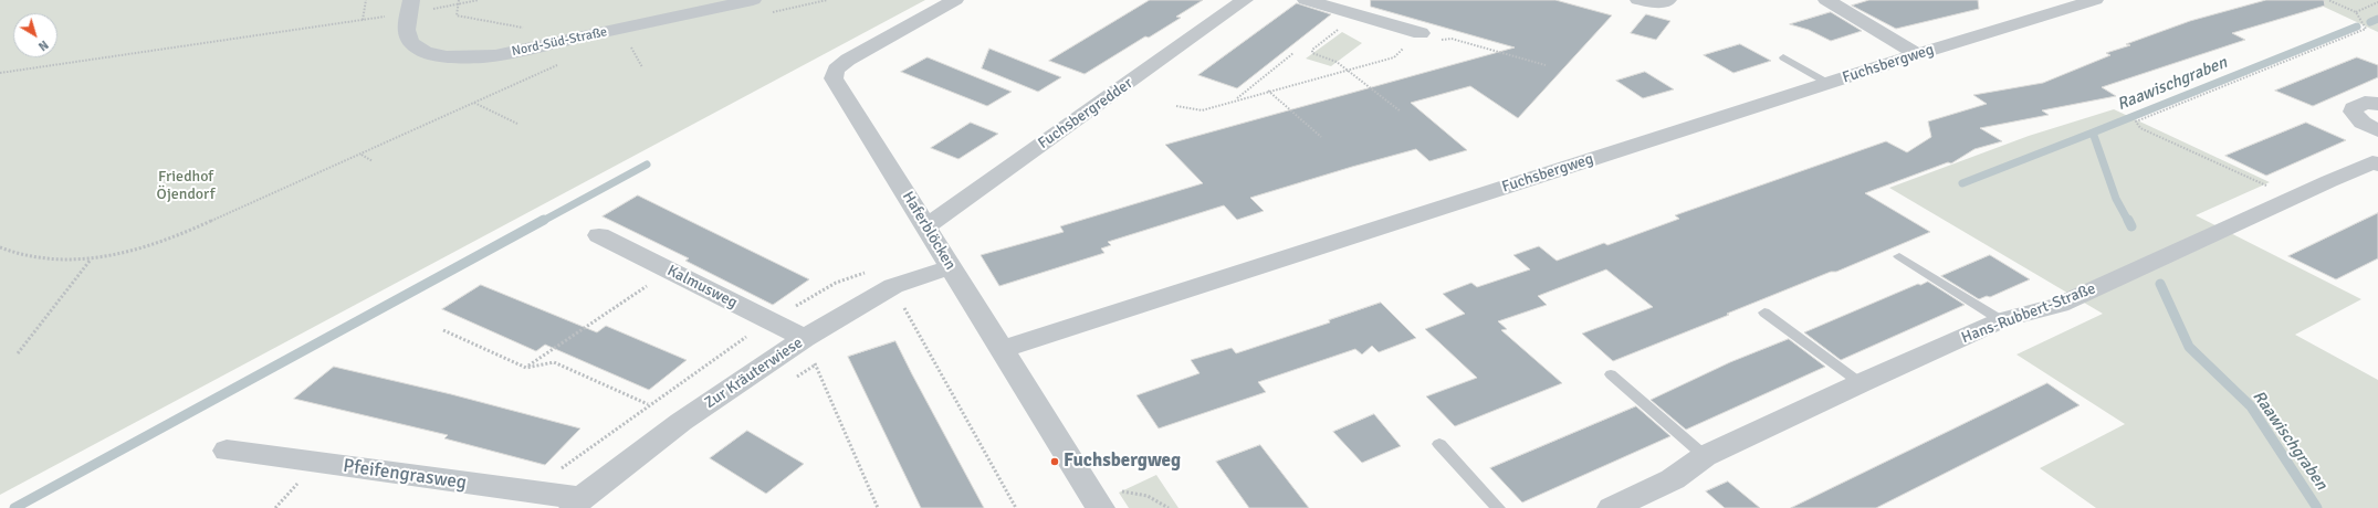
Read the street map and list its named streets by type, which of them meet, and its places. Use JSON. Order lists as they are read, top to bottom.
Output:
{
  "streets": {
    "street": [
      "Nord-Süd-Straße",
      "Fuchsbergweg",
      "Fuchsbergredder",
      "Haferblöcken",
      "Kalmusweg",
      "Hans-Rubbert-Straße",
      "Zur Kräuterwiese",
      "Pfeifengrasweg"
    ]
  },
  "crossings": [
    ["Fuchsbergweg", "Haferblöcken"],
    ["Fuchsbergredder", "Haferblöcken"],
    ["Haferblöcken", "Zur Kräuterwiese"],
    ["Kalmusweg", "Zur Kräuterwiese"],
    ["Zur Kräuterwiese", "Pfeifengrasweg"]
  ],
  "water": ["Raawischgraben"],
  "parks": ["Friedhof Öjendorf"],
  "places": ["Fuchsbergweg"],
  "north": "bottom right"
}
